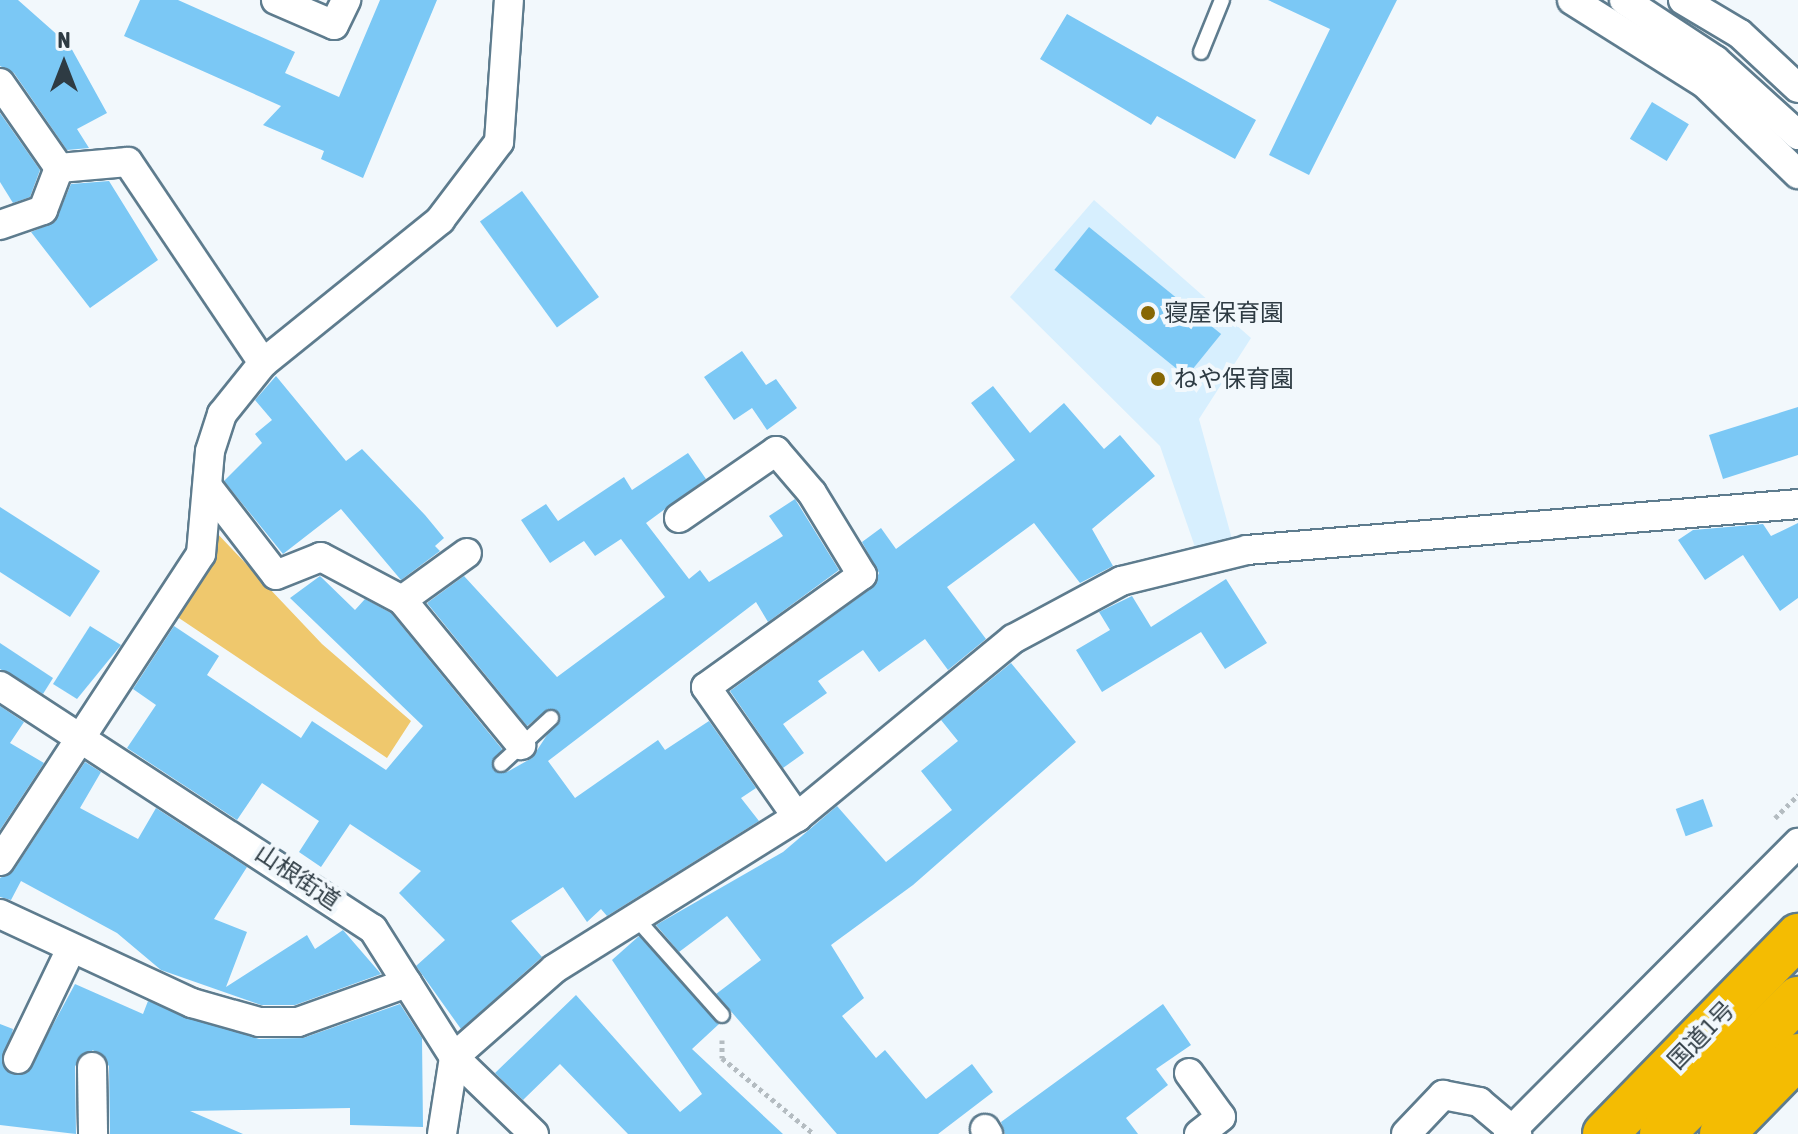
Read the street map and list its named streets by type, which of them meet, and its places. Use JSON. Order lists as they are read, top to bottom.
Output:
{
  "streets": {
    "highway": ["国道1号"],
    "street": ["山根街道"]
  },
  "places": ["寝屋保育園", "ねや保育園"],
  "north": "top"
}
